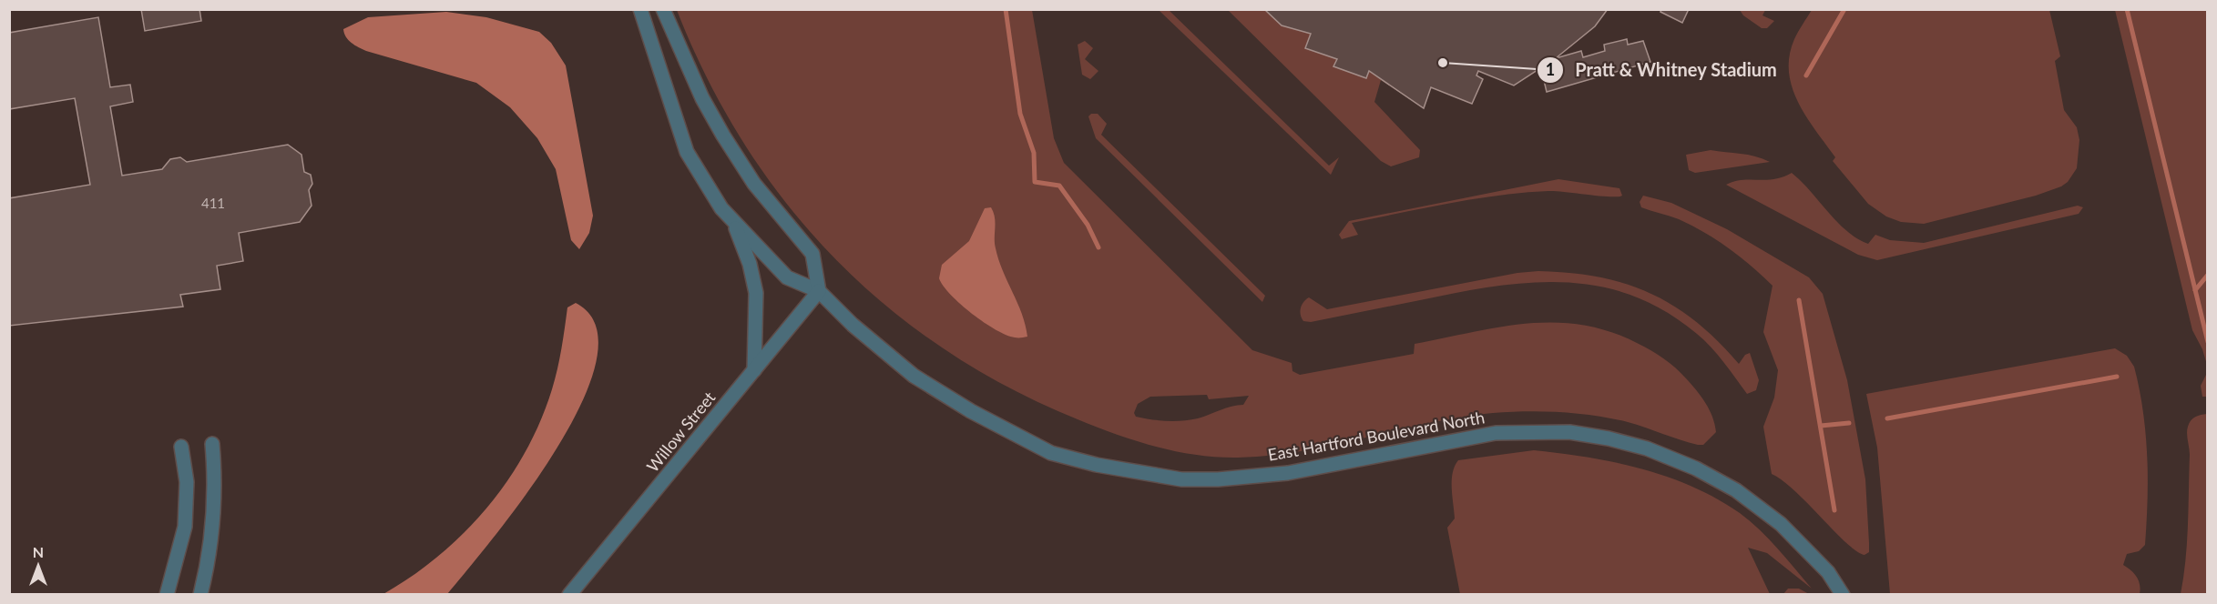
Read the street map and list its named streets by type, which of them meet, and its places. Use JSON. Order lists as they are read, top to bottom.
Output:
{
  "streets": {
    "street": ["Willow Street", "East Hartford Boulevard North"]
  },
  "crossings": [
    ["Willow Street", "East Hartford Boulevard North"]
  ],
  "places": ["Pratt & Whitney Stadium"],
  "house_numbers": ["411"],
  "north": "top"
}
